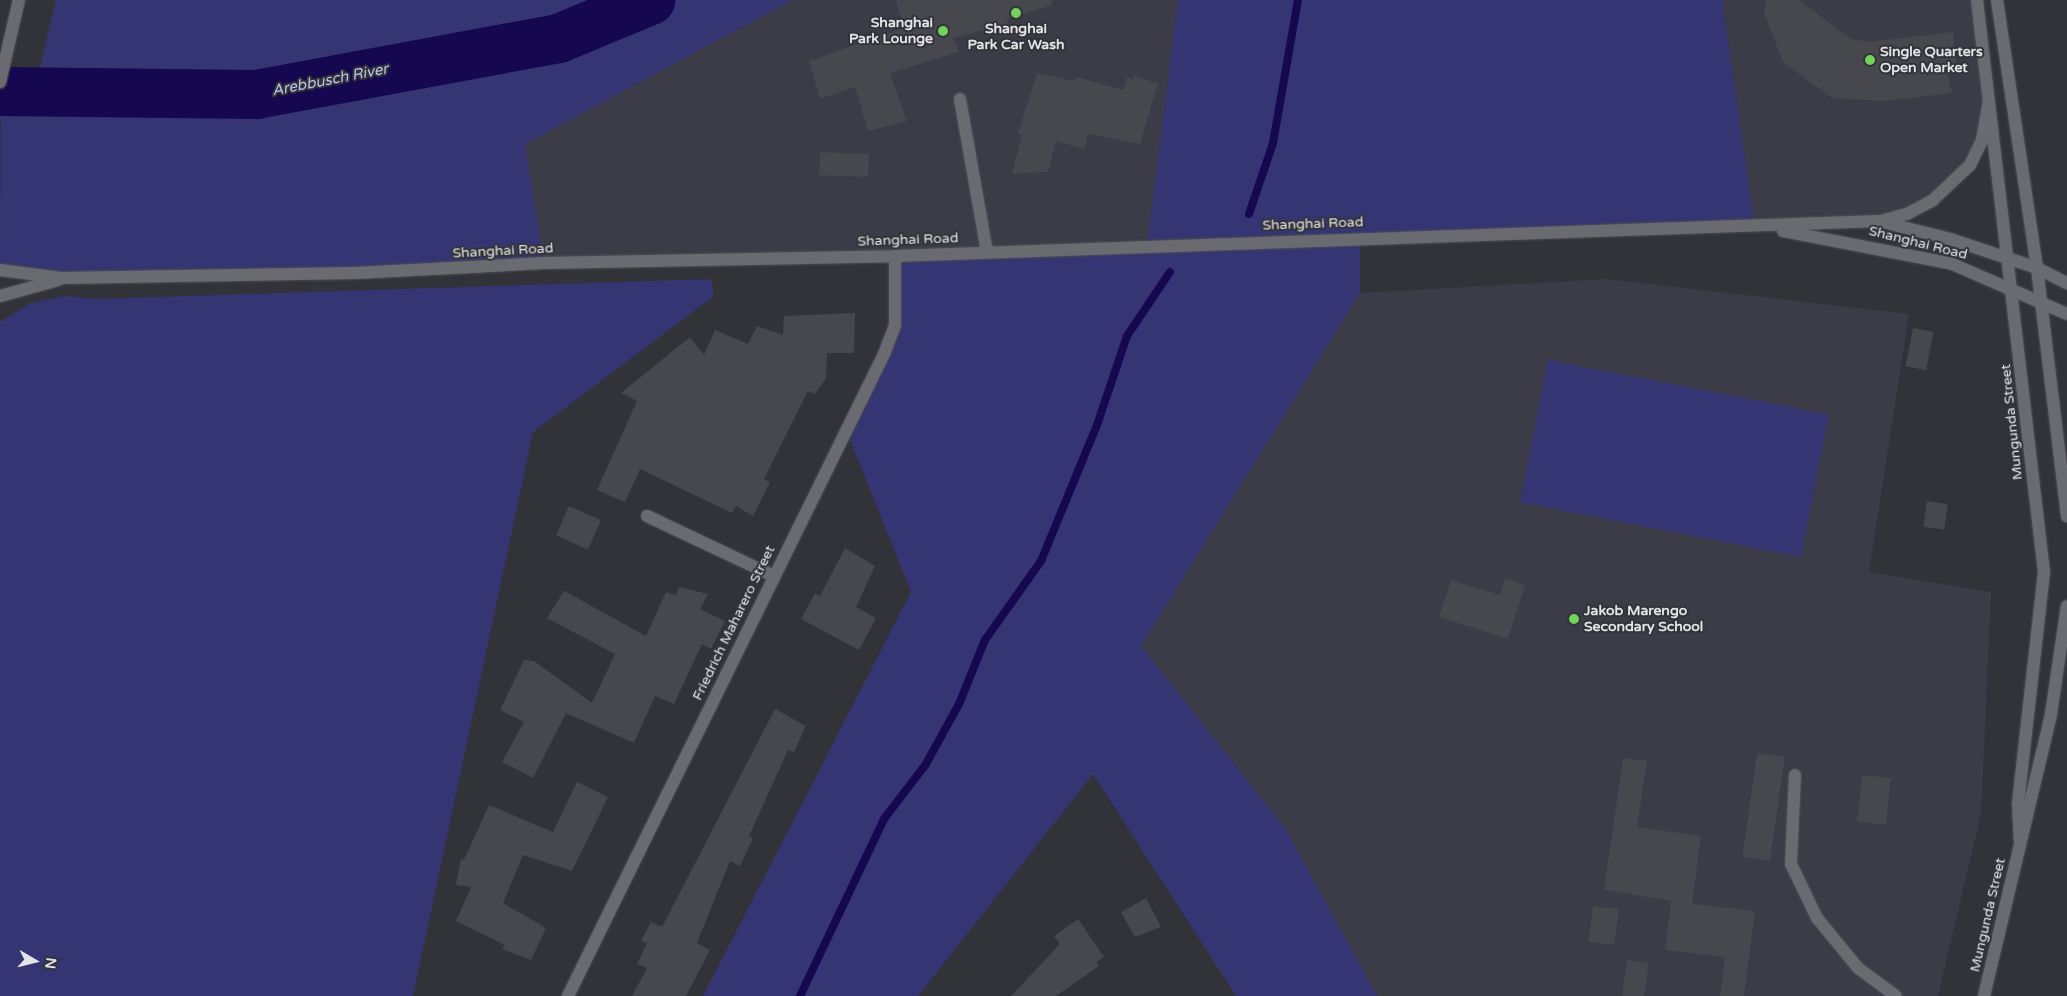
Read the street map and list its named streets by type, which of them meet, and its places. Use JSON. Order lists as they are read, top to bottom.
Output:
{
  "streets": {
    "street": ["Shanghai Road", "Mungunda Street", "Friedrich Maharero Street"]
  },
  "crossings": [
    ["Shanghai Road", "Mungunda Street"],
    ["Shanghai Road", "Friedrich Maharero Street"]
  ],
  "water": ["Arebbusch River"],
  "places": [
    "Shanghai Park Car Wash",
    "Shanghai Park Lounge",
    "Single Quarters Open Market",
    "Jakob Marengo Secondary School"
  ],
  "north": "right"
}
